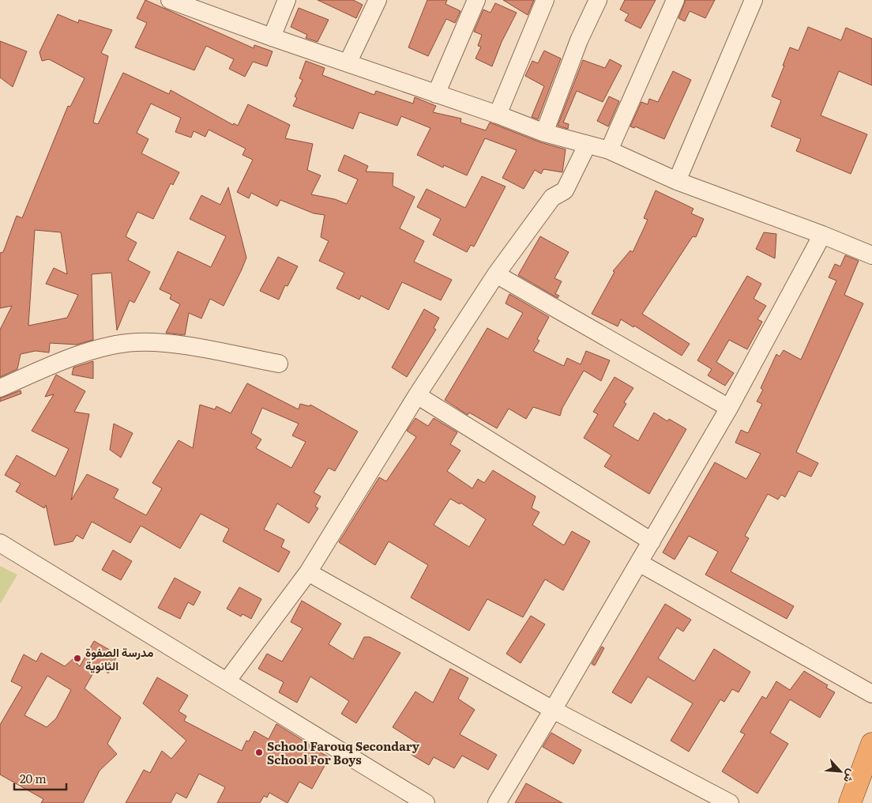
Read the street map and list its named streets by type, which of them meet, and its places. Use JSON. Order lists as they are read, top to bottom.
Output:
{
  "places": ["مدرسة الصفوة الثانوية", "School Farouq Secondary School For Boys"],
  "scale_bar": "20 m",
  "north": "bottom right"
}
